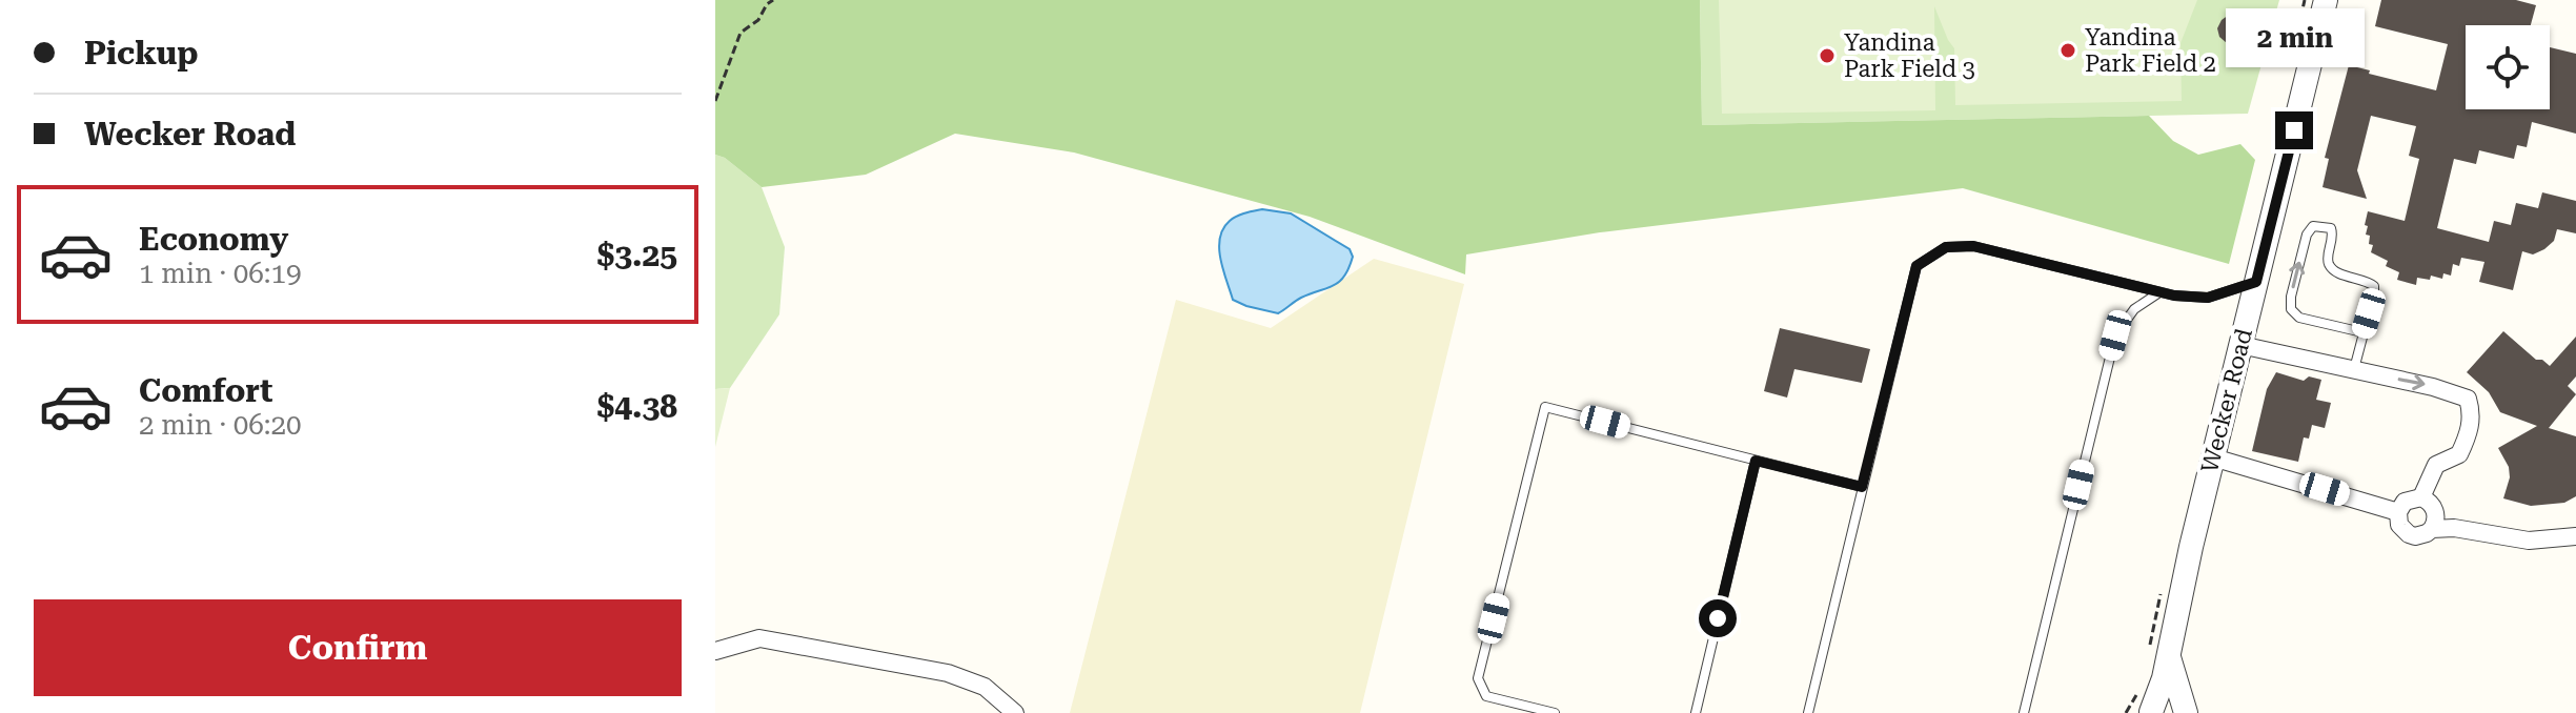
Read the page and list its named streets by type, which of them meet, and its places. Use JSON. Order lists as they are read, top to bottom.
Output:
{
  "streets": {
    "street": ["Wecker Road"]
  },
  "places": ["Yandina Park Field 2", "Yandina Park Field 3"],
  "page": {
    "banner": ["Pickup", "Wecker Road"],
    "bubble": "2 min",
    "list": [
      {
        "name": "Economy",
        "note": "1 min · 06:19",
        "value": "$3.25"
      },
      {
        "name": "Comfort",
        "note": "2 min · 06:20",
        "value": "$4.38"
      }
    ],
    "buttons": "Confirm"
  }
}
